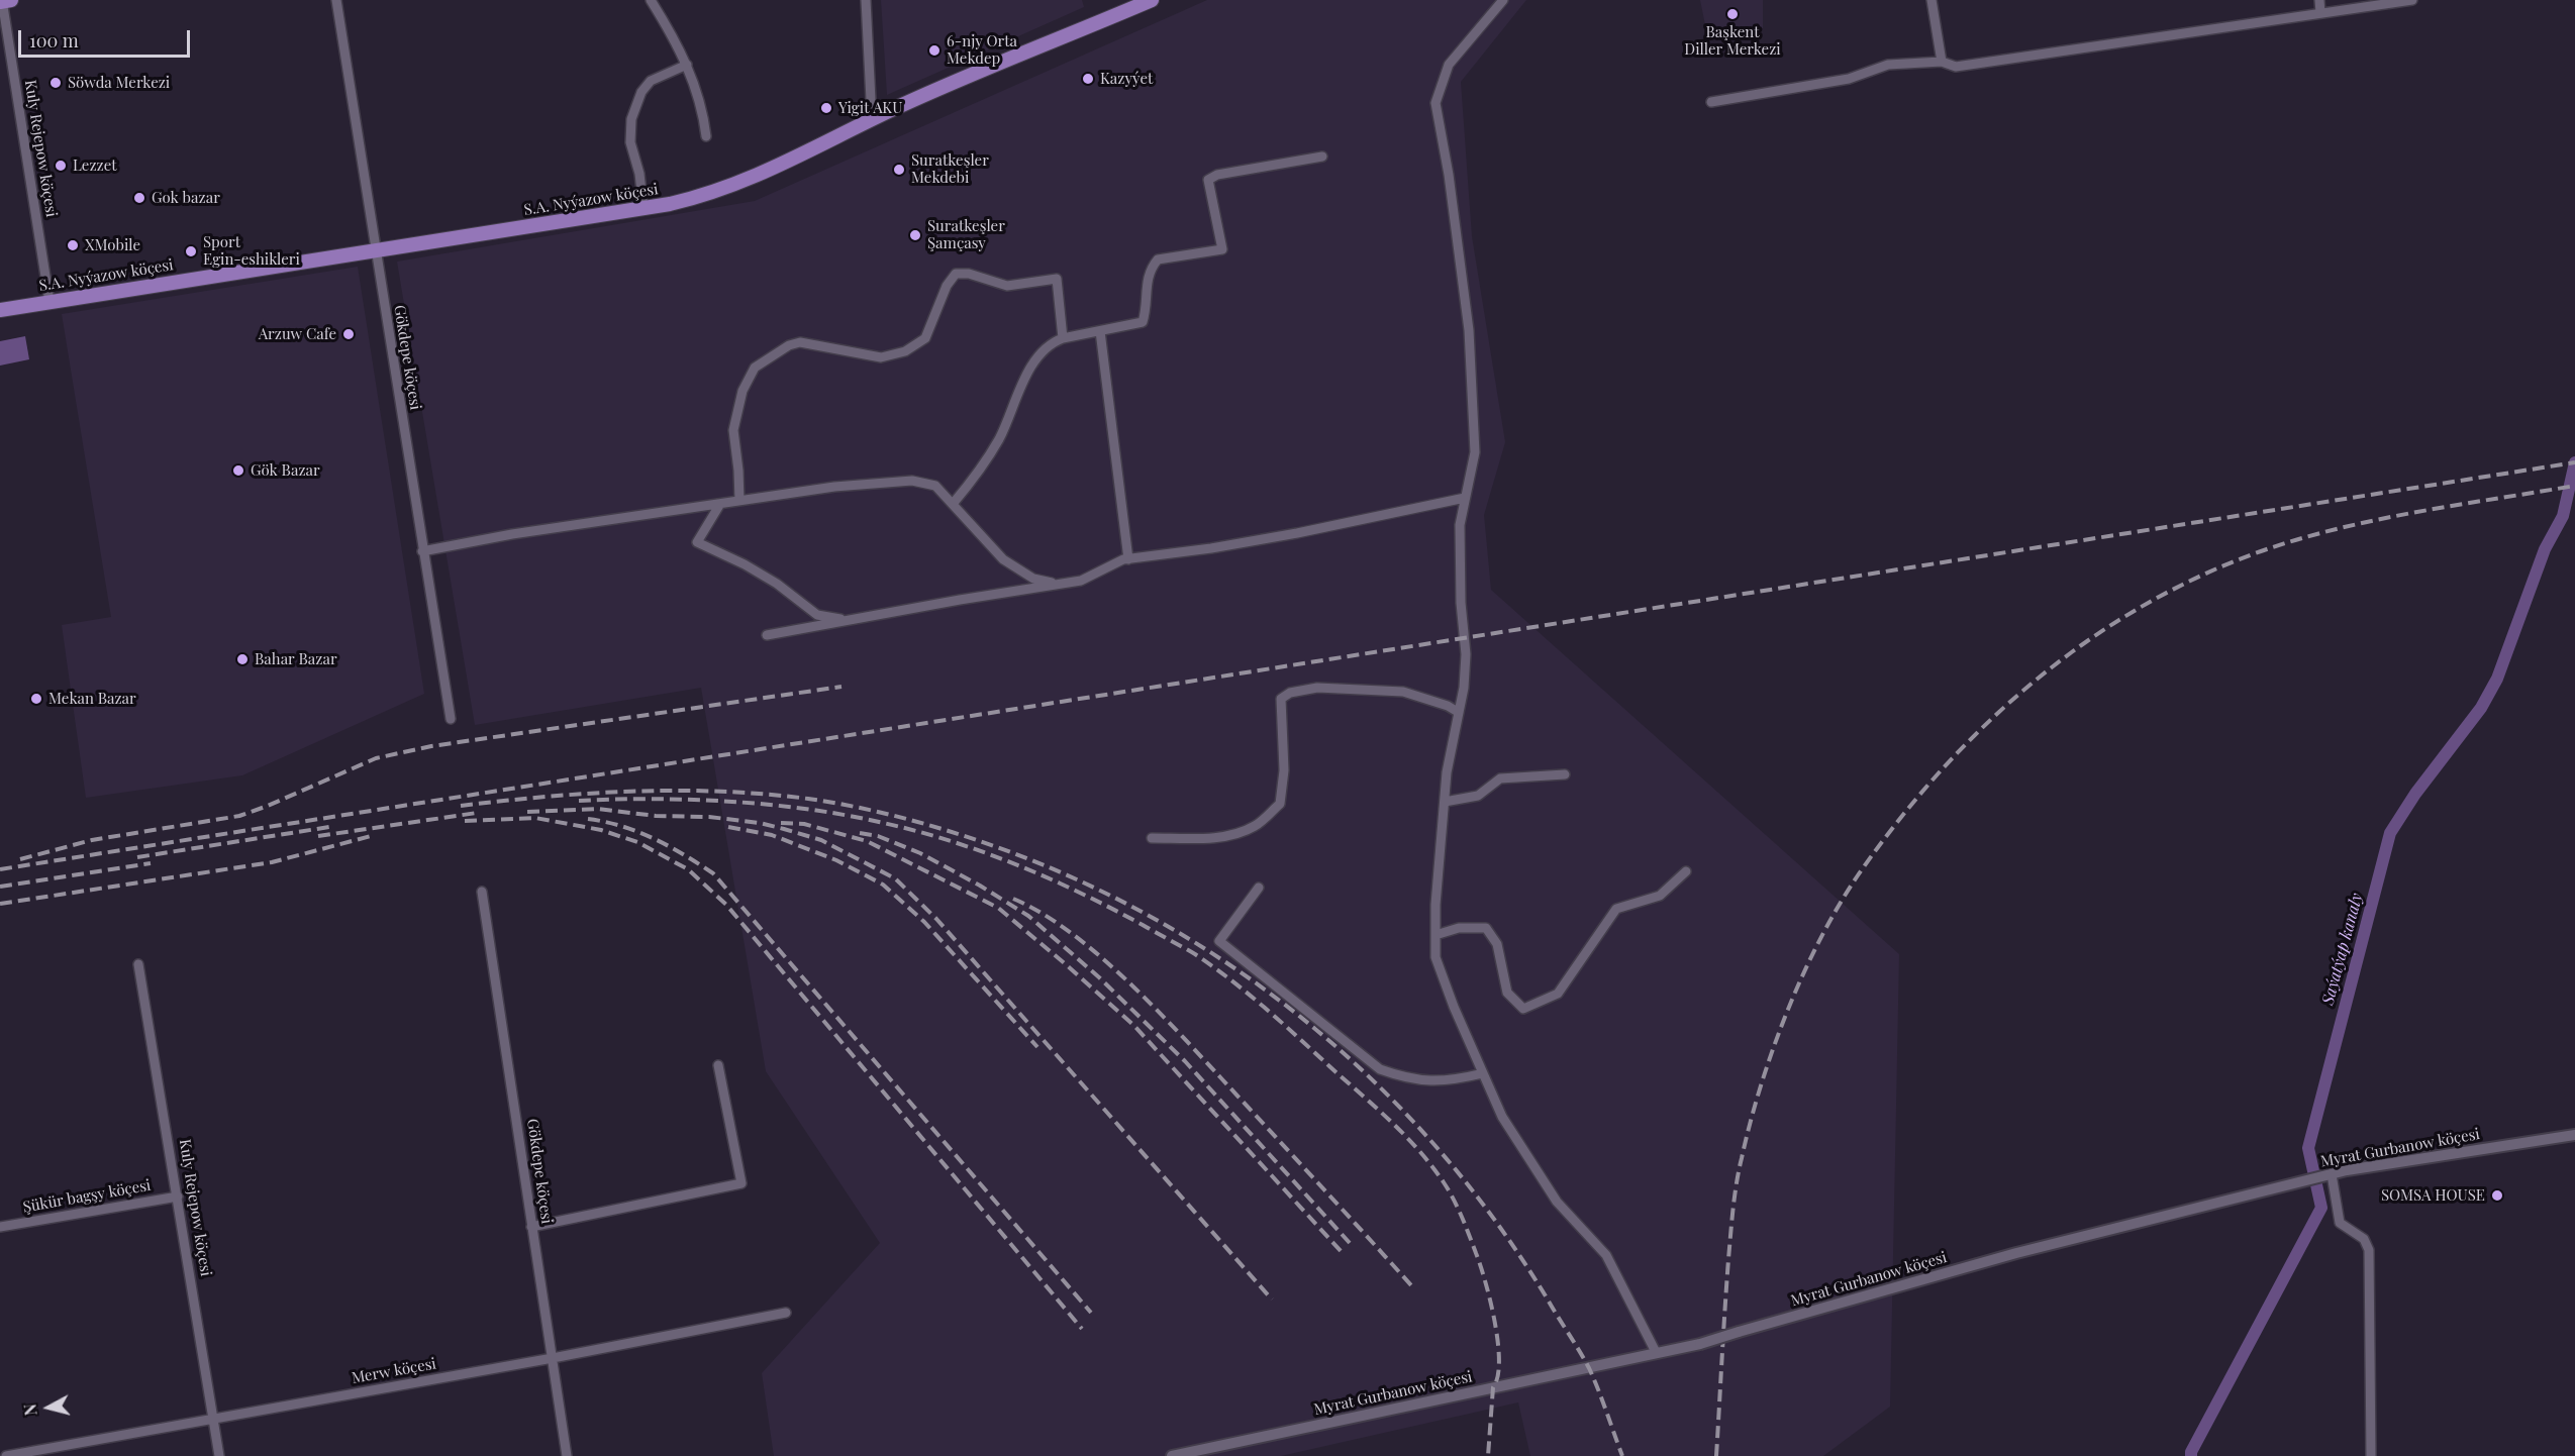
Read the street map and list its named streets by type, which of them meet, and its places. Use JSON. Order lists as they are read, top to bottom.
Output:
{
  "streets": {
    "main road": ["S.A. Nyýazow köçesi"],
    "street": [
      "Kuly Rejepow köçesi",
      "Gökdepe köçesi",
      "Myrat Gurbanow köçesi",
      "Şükür bagşy köçesi",
      "Merw köçesi"
    ]
  },
  "crossings": [
    ["Kuly Rejepow köçesi", "S.A. Nyýazow köçesi"],
    ["Kuly Rejepow köçesi", "Şükür bagşy köçesi"],
    ["Kuly Rejepow köçesi", "Merw köçesi"],
    ["S.A. Nyýazow köçesi", "Gökdepe köçesi"],
    ["Gökdepe köçesi", "Merw köçesi"]
  ],
  "water": ["Saýatýap kanaly"],
  "places": [
    "Başkent Diller Merkezi",
    "6-njy Orta Mekdep",
    "Kazyýet",
    "Söwda Merkezi",
    "Yigit AKU",
    "Lezzet",
    "Suratkeşler Mekdebi",
    "Gok bazar",
    "Suratkeşler Şamçasy",
    "XMobile",
    "Sport Egin-eshikleri",
    "Arzuw Cafe",
    "Gök Bazar",
    "Bahar Bazar",
    "Mekan Bazar",
    "SOMSA HOUSE"
  ],
  "scale_bar": "100 m",
  "north": "left"
}
